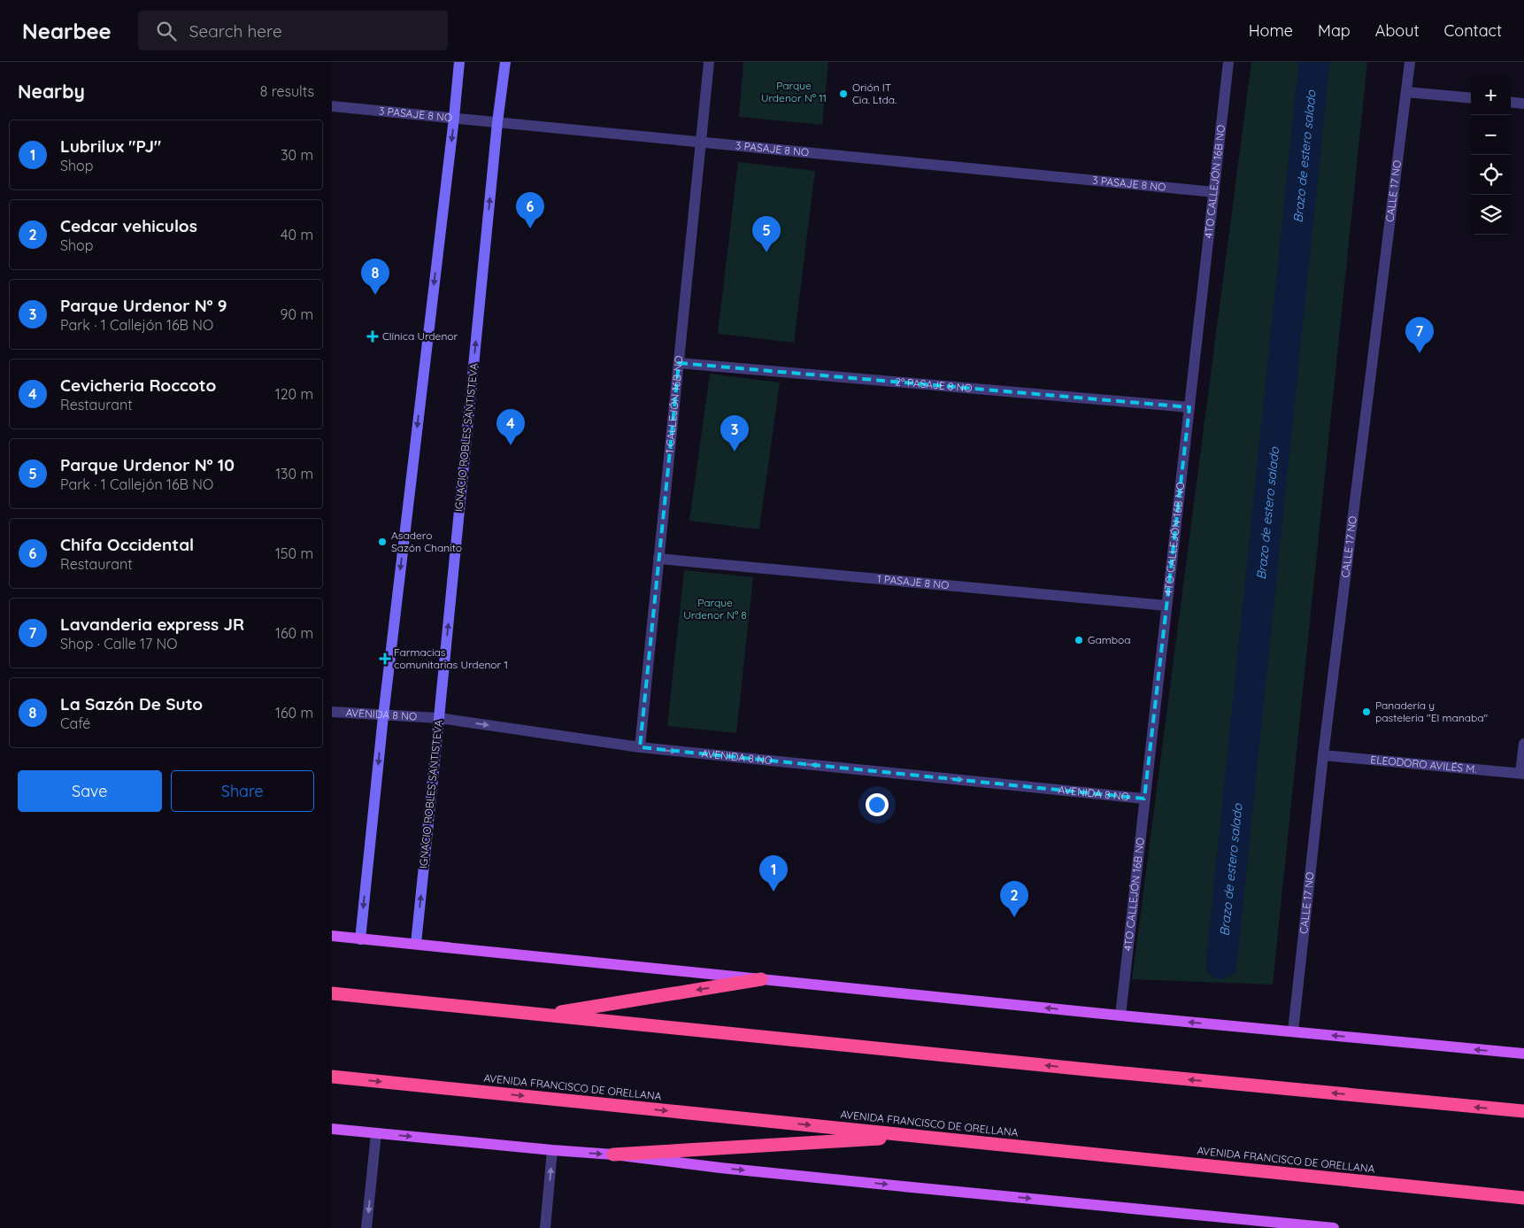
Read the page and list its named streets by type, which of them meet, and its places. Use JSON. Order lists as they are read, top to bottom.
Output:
{
  "streets": {
    "highway": ["AVENIDA FRANCISCO DE ORELLANA"],
    "street": [
      "3 PASAJE 8 NO",
      "4TO CALLEJÓN 16B NO",
      "CALLE 17 NO",
      "2° PASAJE 8 NO",
      "1 CALLEJÓN 16B NO",
      "IGNACIO ROBLES SANTISTEVA",
      "1 PASAJE 8 NO",
      "AVENIDA 8 NO",
      "ELEODORO AVILÉS M."
    ]
  },
  "crossings": [
    ["3 PASAJE 8 NO", "4TO CALLEJÓN 16B NO"],
    ["3 PASAJE 8 NO", "1 CALLEJÓN 16B NO"],
    ["3 PASAJE 8 NO", "IGNACIO ROBLES SANTISTEVA"],
    ["4TO CALLEJÓN 16B NO", "2° PASAJE 8 NO"],
    ["4TO CALLEJÓN 16B NO", "1 PASAJE 8 NO"],
    ["4TO CALLEJÓN 16B NO", "AVENIDA 8 NO"],
    ["CALLE 17 NO", "ELEODORO AVILÉS M."],
    ["2° PASAJE 8 NO", "1 CALLEJÓN 16B NO"],
    ["1 CALLEJÓN 16B NO", "1 PASAJE 8 NO"],
    ["1 CALLEJÓN 16B NO", "AVENIDA 8 NO"],
    ["IGNACIO ROBLES SANTISTEVA", "AVENIDA 8 NO"]
  ],
  "one_way": ["AVENIDA 8 NO"],
  "water": ["Brazo de estero salado"],
  "parks": ["Parque Urdenor Nº 11", "Parque Urdenor Nº 8"],
  "places": {
    "other": [
      "Orión IT Cia. Ltda.",
      "Asadero Sazón Chanito",
      "Gamboa",
      "Panadería y pasteleria \"El manaba\""
    ],
    "health": ["Clínica Urdenor", "Farmacias comunitarias Urdenor 1"]
  },
  "page": {
    "header": "Nearbee",
    "search": "Search here",
    "nav": [
      "Home",
      "Map",
      "About",
      "Contact"
    ],
    "heading": ["Nearby", "8 results"],
    "map_buttons": ["+", "−"],
    "list": [
      {
        "mark": "1",
        "name": "Lubrilux \"PJ\"",
        "note": "Shop",
        "value": "30 m"
      },
      {
        "mark": "2",
        "name": "Cedcar vehiculos",
        "note": "Shop",
        "value": "40 m"
      },
      {
        "mark": "3",
        "name": "Parque Urdenor Nº 9",
        "note": "Park · 1 Callejón 16B NO",
        "value": "90 m"
      },
      {
        "mark": "4",
        "name": "Cevicheria Roccoto",
        "note": "Restaurant",
        "value": "120 m"
      },
      {
        "mark": "5",
        "name": "Parque Urdenor Nº 10",
        "note": "Park · 1 Callejón 16B NO",
        "value": "130 m"
      },
      {
        "mark": "6",
        "name": "Chifa Occidental",
        "note": "Restaurant",
        "value": "150 m"
      },
      {
        "mark": "7",
        "name": "Lavanderia express JR",
        "note": "Shop · Calle 17 NO",
        "value": "160 m"
      },
      {
        "mark": "8",
        "name": "La Sazón De Suto",
        "note": "Café",
        "value": "160 m"
      }
    ],
    "pins": [
      "6",
      "5",
      "8",
      "7",
      "4",
      "3",
      "1",
      "2"
    ],
    "buttons": ["Save", "Share"]
  }
}
